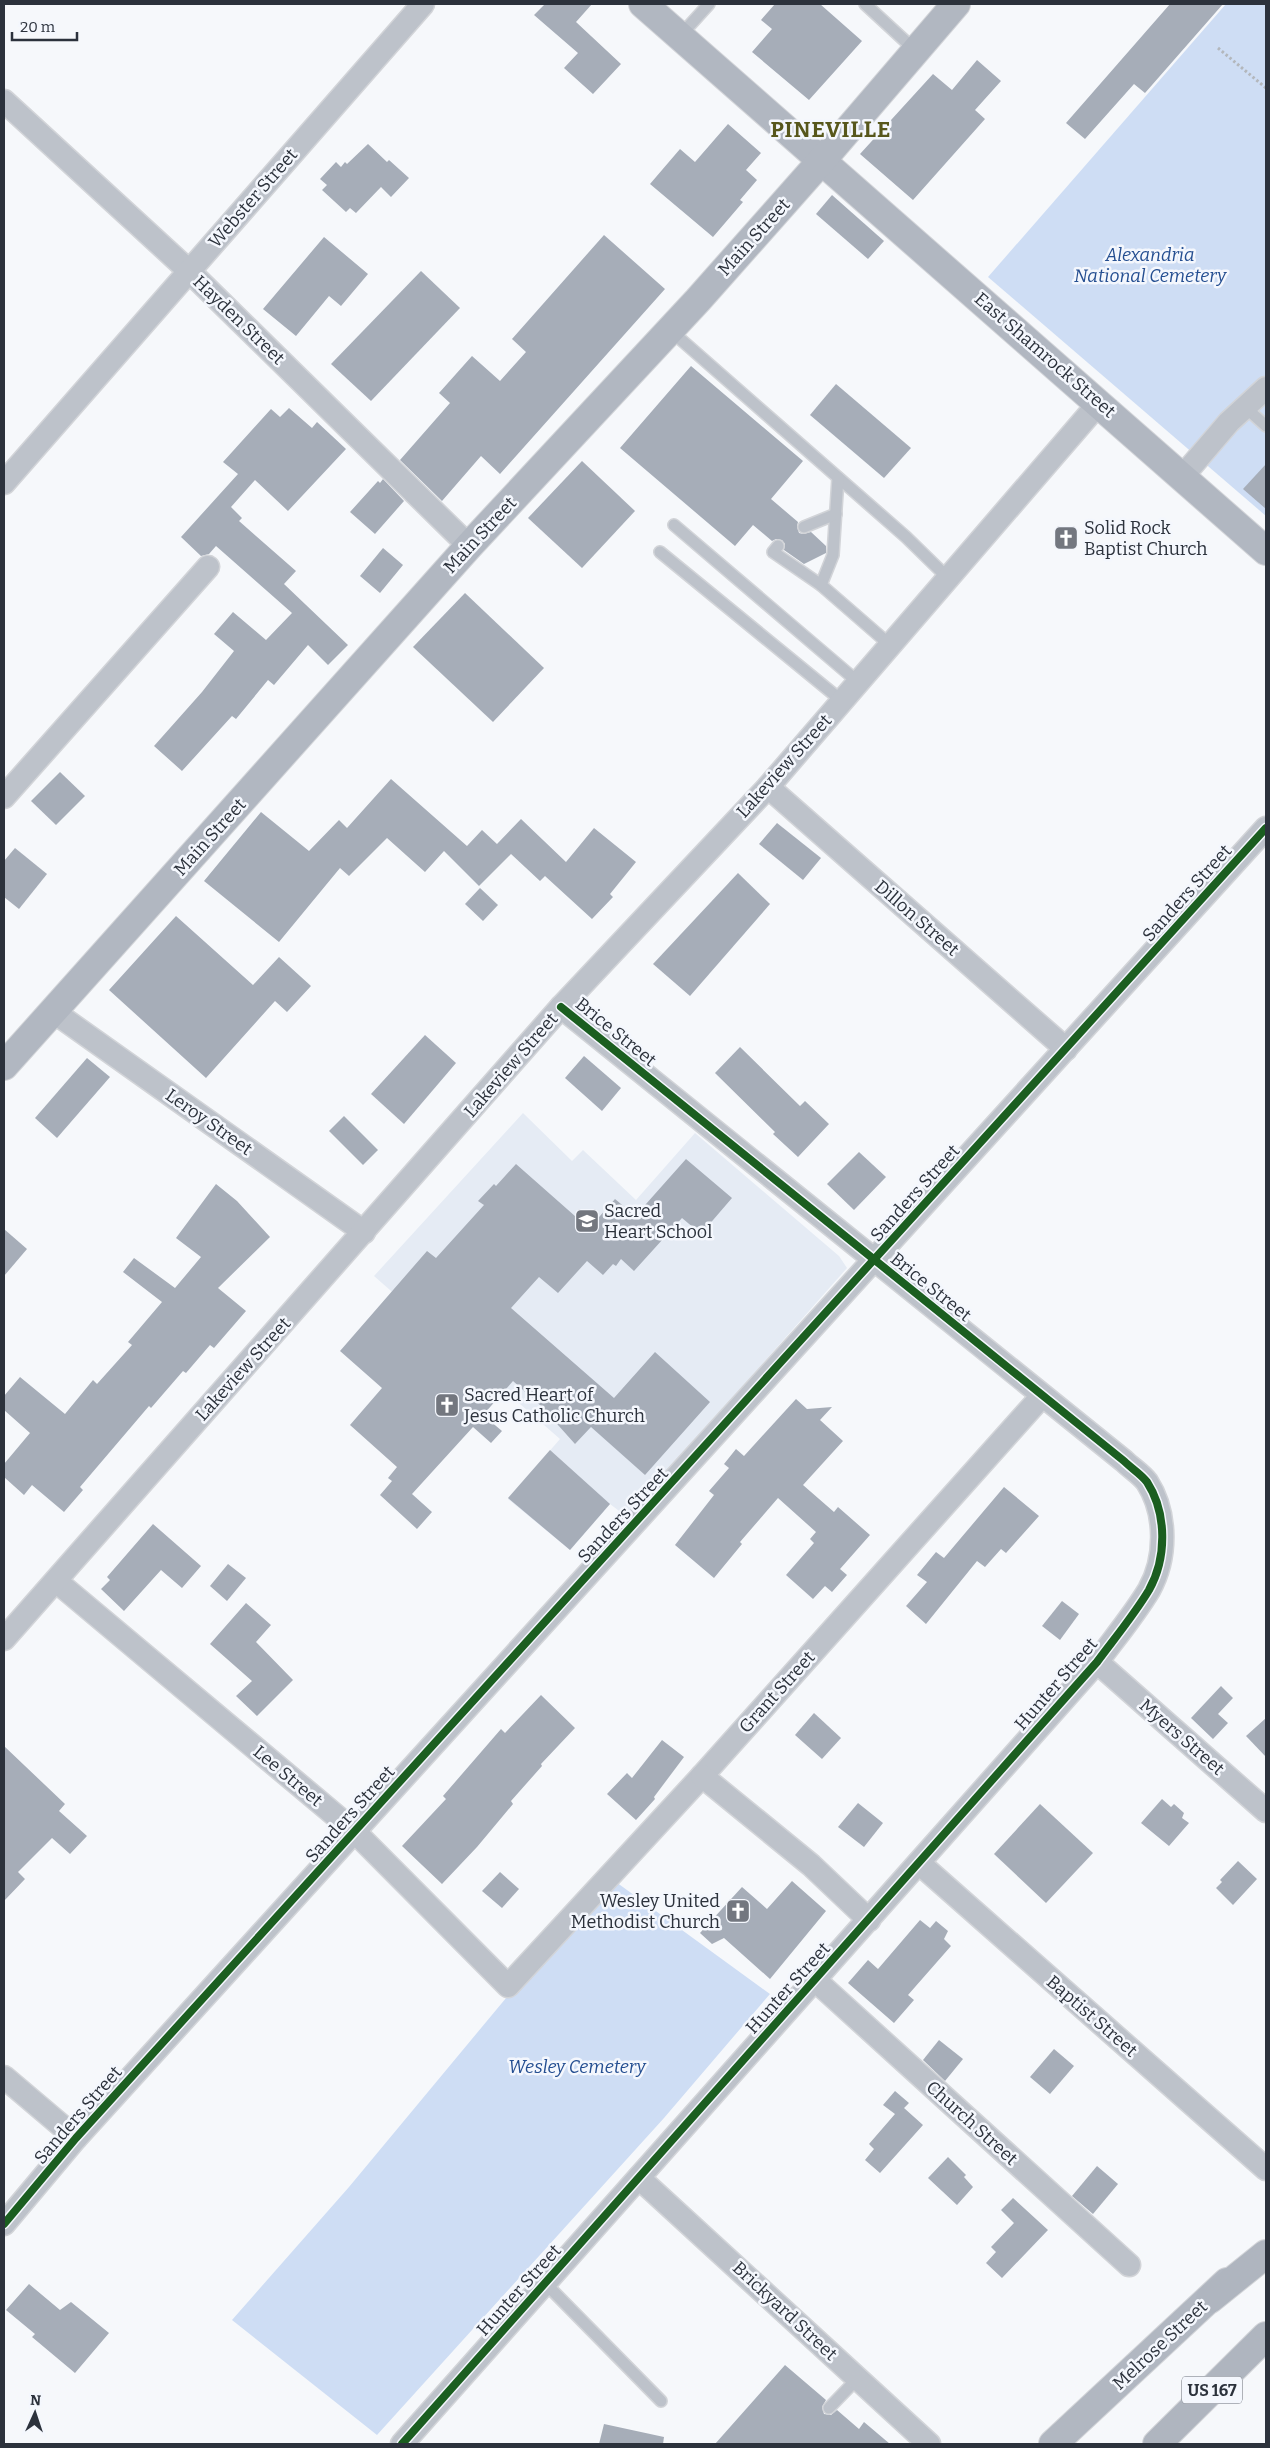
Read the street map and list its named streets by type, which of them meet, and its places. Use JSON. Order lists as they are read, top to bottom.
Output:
{
  "streets": {
    "highway": ["US 167"],
    "main road": ["Main Street", "East Shamrock Street", "Melrose Street"],
    "street": [
      "Webster Street",
      "Hayden Street",
      "Lakeview Street",
      "Sanders Street",
      "Dillon Street",
      "Brice Street",
      "Leroy Street",
      "Hunter Street",
      "Grant Street",
      "Myers Street",
      "Lee Street",
      "Baptist Street",
      "Church Street",
      "Brickyard Street"
    ]
  },
  "crossings": [
    ["Webster Street", "Hayden Street"],
    ["Main Street", "Hayden Street"],
    ["Main Street", "East Shamrock Street"],
    ["Main Street", "Leroy Street"],
    ["East Shamrock Street", "Lakeview Street"],
    ["Lakeview Street", "Dillon Street"],
    ["Lakeview Street", "Brice Street"],
    ["Lakeview Street", "Leroy Street"],
    ["Lakeview Street", "Lee Street"],
    ["Sanders Street", "Dillon Street"],
    ["Sanders Street", "Brice Street"],
    ["Sanders Street", "Lee Street"],
    ["Brice Street", "Hunter Street"],
    ["Brice Street", "Grant Street"],
    ["Hunter Street", "Myers Street"],
    ["Hunter Street", "Baptist Street"],
    ["Hunter Street", "Church Street"],
    ["Hunter Street", "Brickyard Street"],
    ["Grant Street", "Lee Street"]
  ],
  "districts": ["PINEVILLE"],
  "parks": ["Alexandria National Cemetery", "Wesley Cemetery"],
  "places": {
    "church": ["Solid Rock Baptist Church", "Sacred Heart of Jesus Catholic Church", "Wesley United Methodist Church"],
    "school or university": ["Sacred Heart School"]
  },
  "scale_bar": "20 m",
  "north": "top"
}
